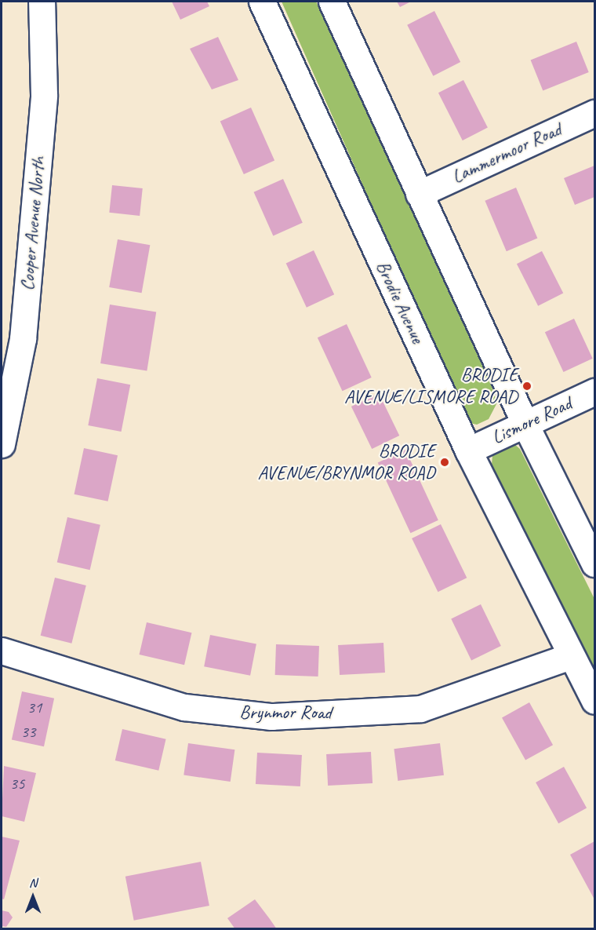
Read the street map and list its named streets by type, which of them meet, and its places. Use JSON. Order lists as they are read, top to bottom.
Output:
{
  "streets": {
    "street": [
      "Lammermoor Road",
      "Cooper Avenue North",
      "Brodie Avenue",
      "Lismore Road",
      "Brynmor Road"
    ]
  },
  "crossings": [
    ["Brodie Avenue", "Lismore Road"],
    ["Brodie Avenue", "Brynmor Road"]
  ],
  "places": ["BRODIE AVENUE/LISMORE ROAD", "BRODIE AVENUE/BRYNMOR ROAD"],
  "house_numbers": ["31", "33", "35"],
  "north": "top"
}
